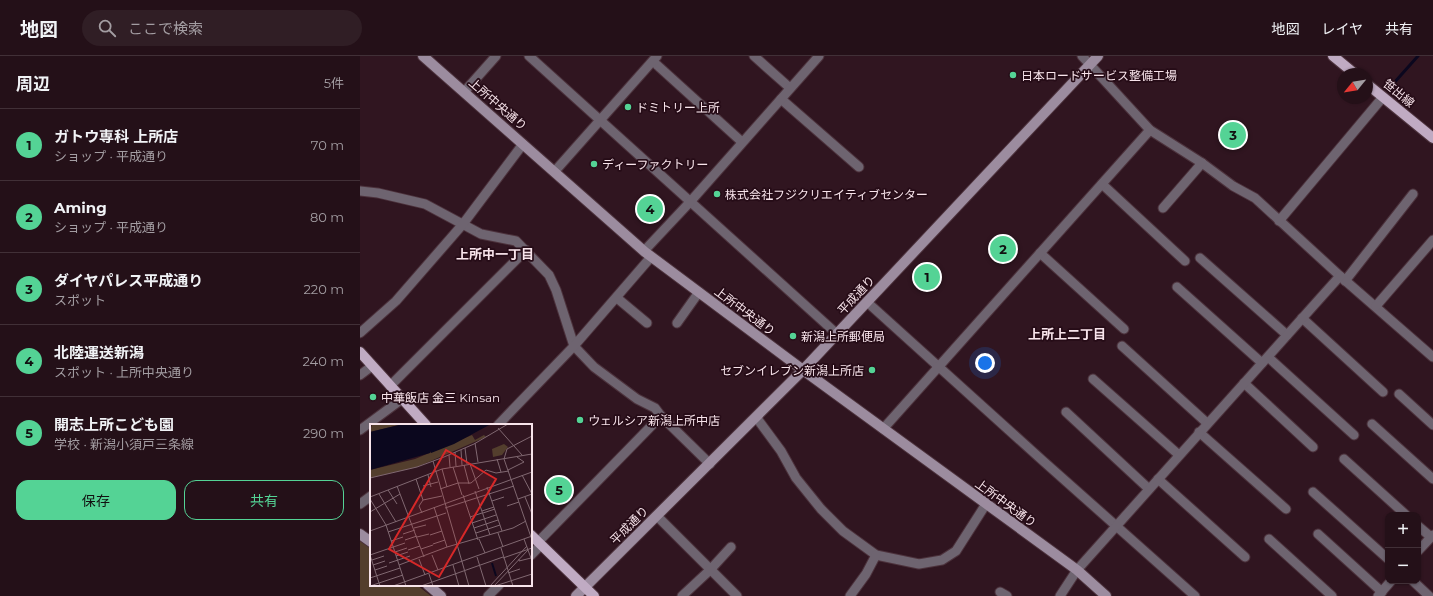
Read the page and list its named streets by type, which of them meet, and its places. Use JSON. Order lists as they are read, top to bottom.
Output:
{
  "streets": {
    "main road": ["笹出線"],
    "street": ["上所中央通り", "平成通り"]
  },
  "crossings": [
    ["上所中央通り", "平成通り"]
  ],
  "districts": ["上所中一丁目", "上所上二丁目"],
  "places": [
    "日本ロードサービス整備工場",
    "ドミトリー上所",
    "ディーファクトリー",
    "株式会社フジクリエイティブセンター",
    "新潟上所郵便局",
    "セブンイレブン新潟上所店",
    "中華飯店 金三 Kinsan",
    "ウェルシア新潟上所中店"
  ],
  "north": "bottom left",
  "page": {
    "header": "地図",
    "search": "ここで検索",
    "nav": ["地図", "レイヤ", "共有"],
    "heading": ["周辺", "5件"],
    "list": [
      {
        "mark": "1",
        "name": "ガトウ専科 上所店",
        "note": "ショップ · 平成通り",
        "value": "70 m"
      },
      {
        "mark": "2",
        "name": "Aming",
        "note": "ショップ · 平成通り",
        "value": "80 m"
      },
      {
        "mark": "3",
        "name": "ダイヤパレス平成通り",
        "note": "スポット",
        "value": "220 m"
      },
      {
        "mark": "4",
        "name": "北陸運送新潟",
        "note": "スポット · 上所中央通り",
        "value": "240 m"
      },
      {
        "mark": "5",
        "name": "開志上所こども園",
        "note": "学校 · 新潟小須戸三条線",
        "value": "290 m"
      }
    ],
    "pins": [
      "3",
      "4",
      "2",
      "1",
      "5"
    ],
    "buttons": ["保存", "共有"],
    "map_buttons": ["+", "−"]
  }
}
